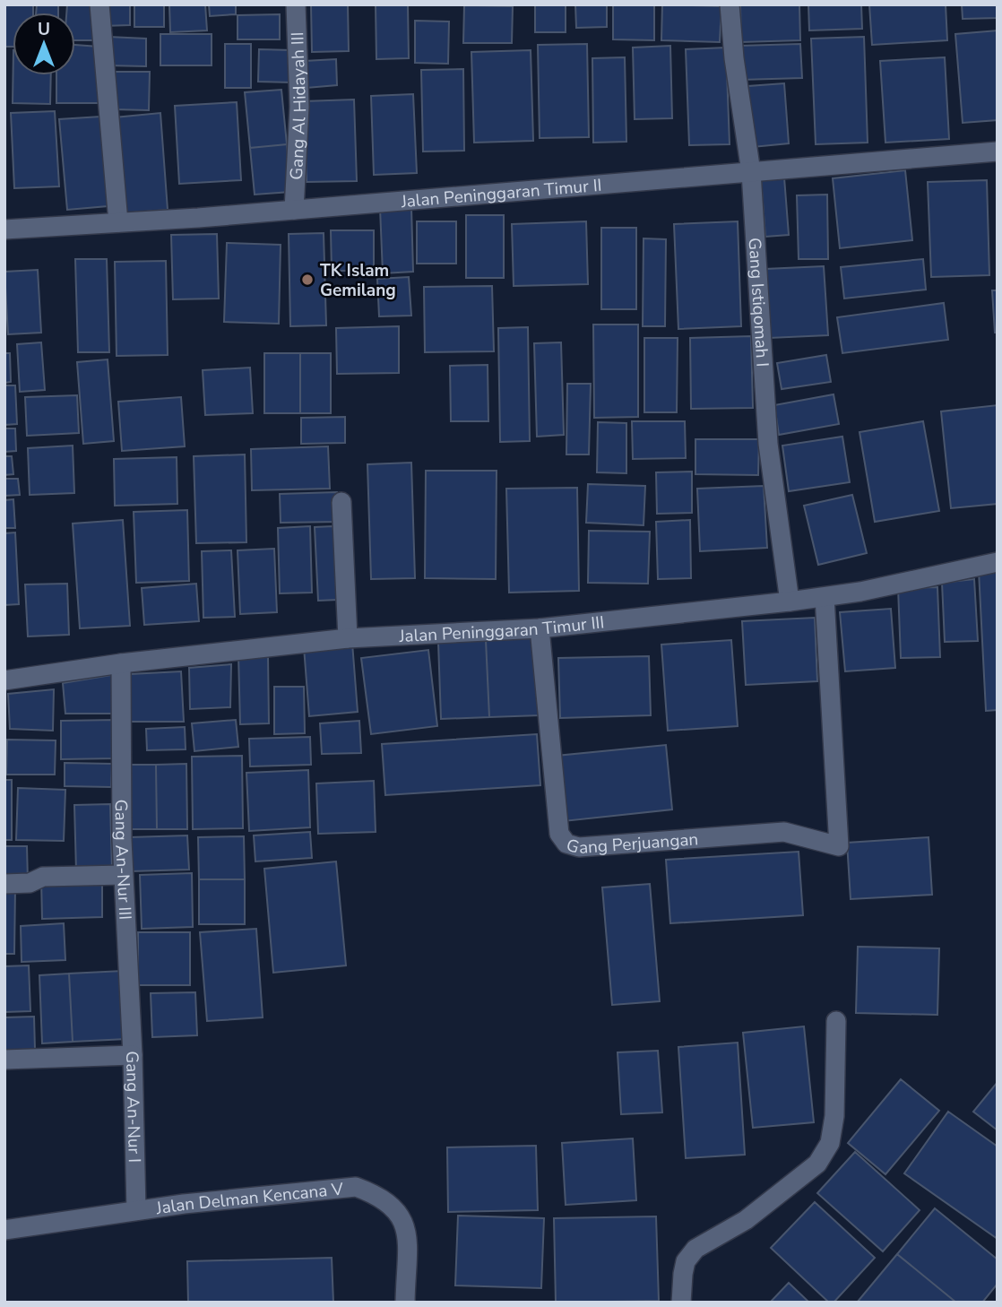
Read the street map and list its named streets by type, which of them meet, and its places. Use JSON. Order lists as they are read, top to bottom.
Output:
{
  "streets": {
    "street": [
      "Gang Al Hidayah III",
      "Jalan Peninggaran Timur II",
      "Gang Istiqomah I",
      "Jalan Peninggaran Timur III",
      "Gang Perjuangan",
      "Gang An-Nur III",
      "Gang An-Nur I",
      "Jalan Delman Kencana V"
    ]
  },
  "crossings": [
    ["Gang Al Hidayah III", "Jalan Peninggaran Timur II"],
    ["Jalan Peninggaran Timur II", "Gang Istiqomah I"],
    ["Gang Istiqomah I", "Jalan Peninggaran Timur III"],
    ["Jalan Peninggaran Timur III", "Gang Perjuangan"],
    ["Jalan Peninggaran Timur III", "Gang An-Nur III"],
    ["Gang An-Nur III", "Gang An-Nur I"],
    ["Gang An-Nur I", "Jalan Delman Kencana V"]
  ],
  "places": ["TK Islam Gemilang"],
  "north": "top"
}
